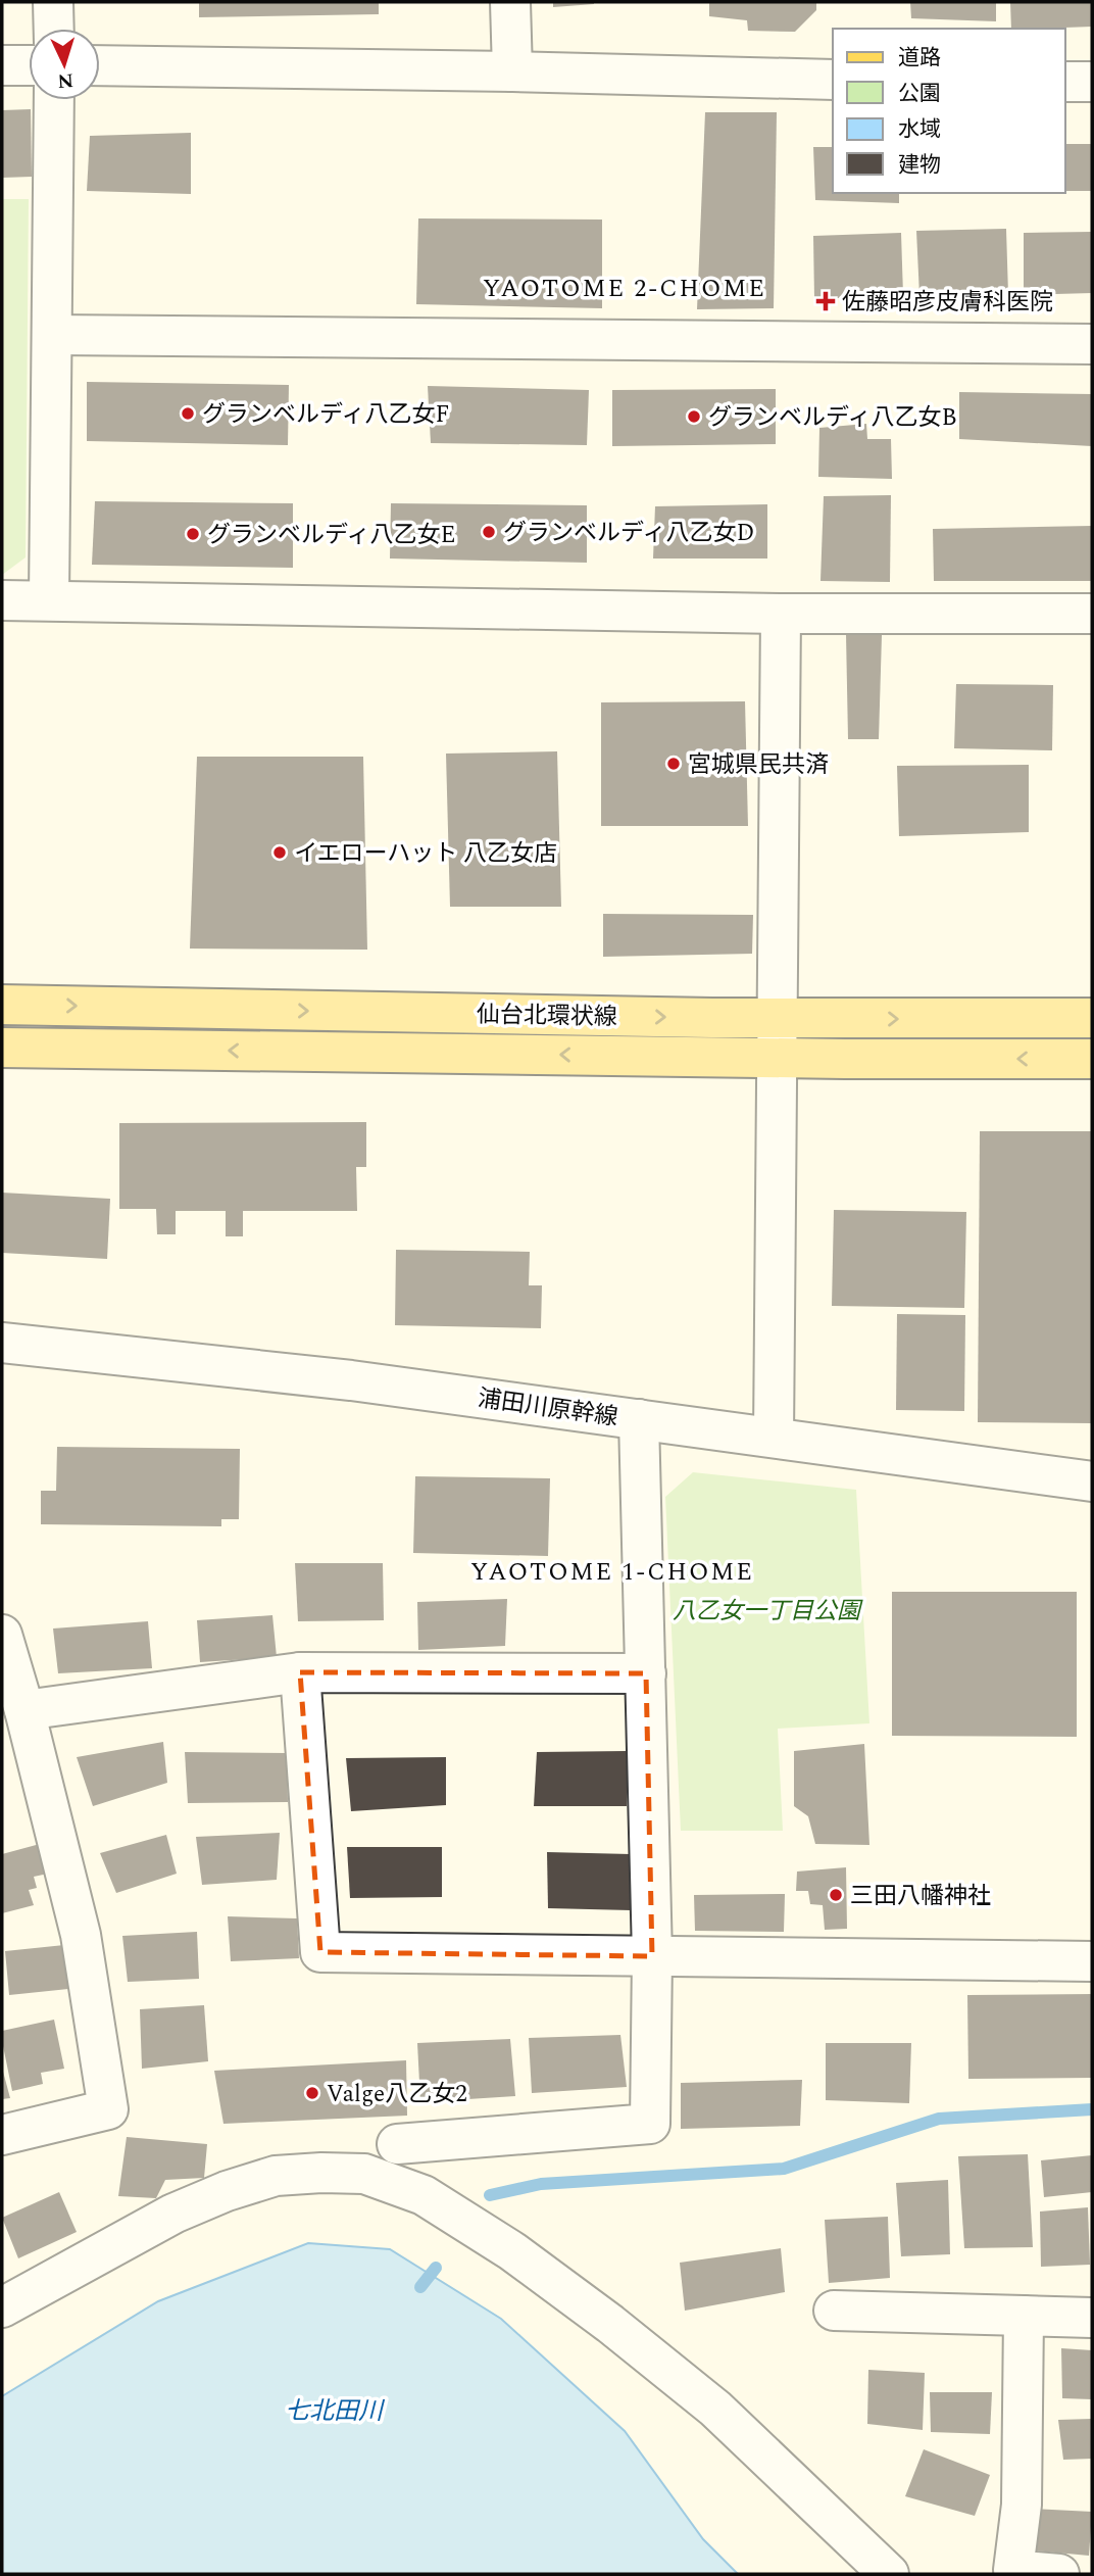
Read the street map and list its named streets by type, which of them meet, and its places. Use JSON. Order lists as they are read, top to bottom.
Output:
{
  "streets": {
    "main road": ["仙台北環状線"],
    "street": ["浦田川原幹線"]
  },
  "districts": ["YAOTOME 2-CHOME", "YAOTOME 1-CHOME"],
  "water": ["七北田川"],
  "parks": ["八乙女一丁目公園"],
  "places": {
    "health": ["佐藤昭彦皮膚科医院"],
    "other": [
      "グランベルディ八乙女F",
      "グランベルディ八乙女B",
      "グランベルディ八乙女D",
      "グランベルディ八乙女E",
      "宮城県民共済",
      "イエローハット 八乙女店",
      "三田八幡神社",
      "Valge八乙女2"
    ]
  },
  "legend": [
    "道路",
    "公園",
    "水域",
    "建物"
  ],
  "north": "bottom"
}
